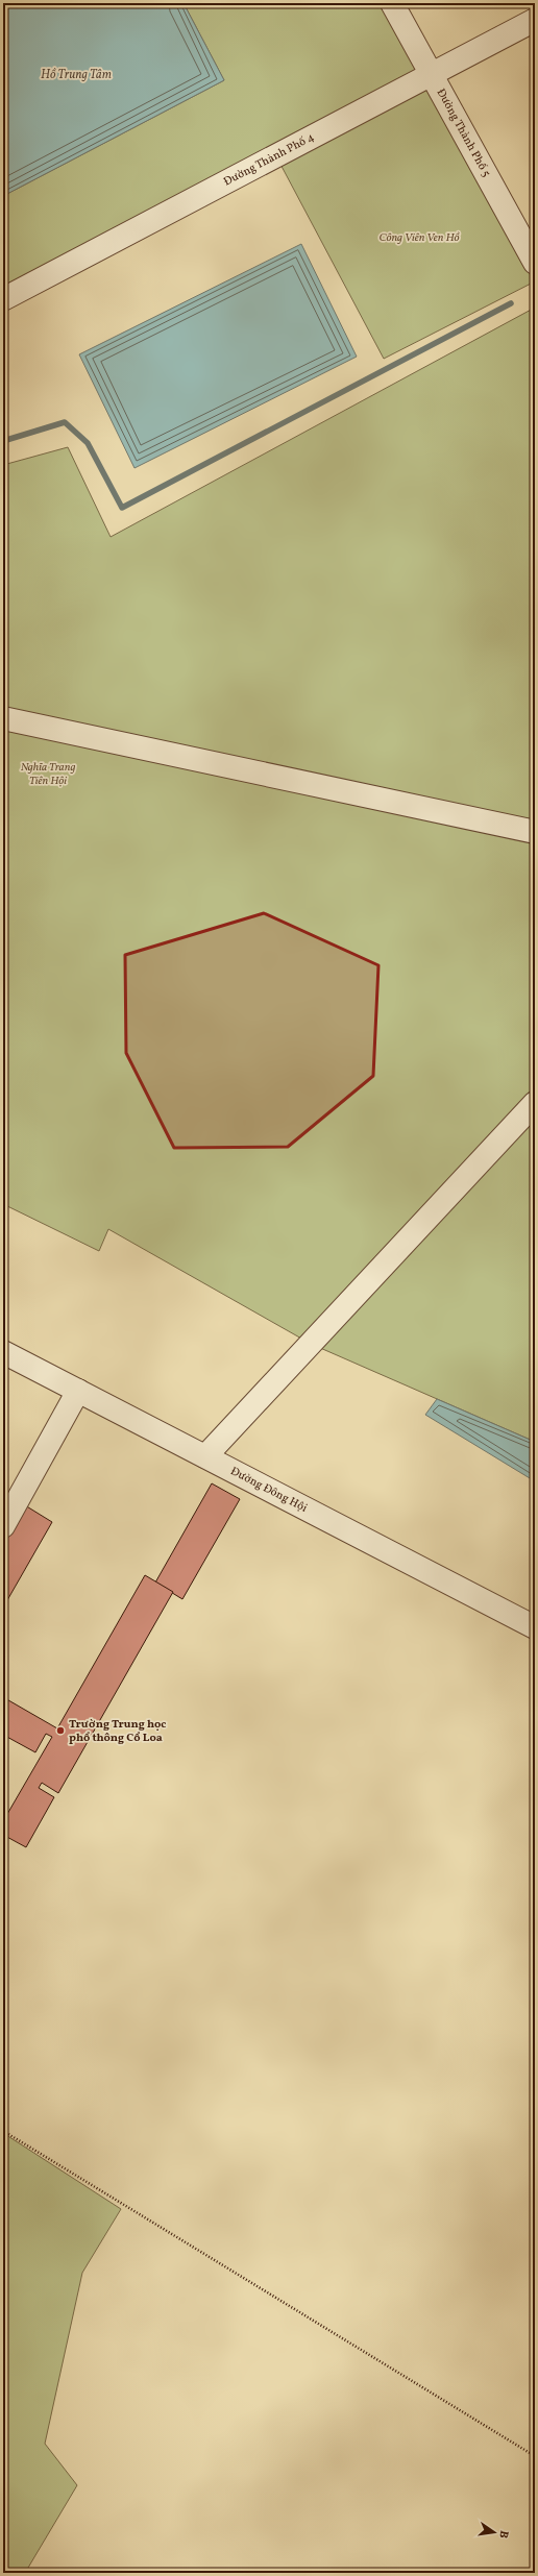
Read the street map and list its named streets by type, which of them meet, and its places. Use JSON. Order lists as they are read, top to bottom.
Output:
{
  "streets": {
    "street": ["Đường Thành Phố 5", "Đường Thành Phố 4", "Đường Đông Hội"]
  },
  "crossings": [
    ["Đường Thành Phố 5", "Đường Thành Phố 4"]
  ],
  "water": ["Hồ Trung Tâm"],
  "parks": ["Công Viên Ven Hồ", "Nghĩa Trang Tiên Hội"],
  "places": ["Trường Trung học phổ thông Cổ Loa"],
  "north": "right"
}
